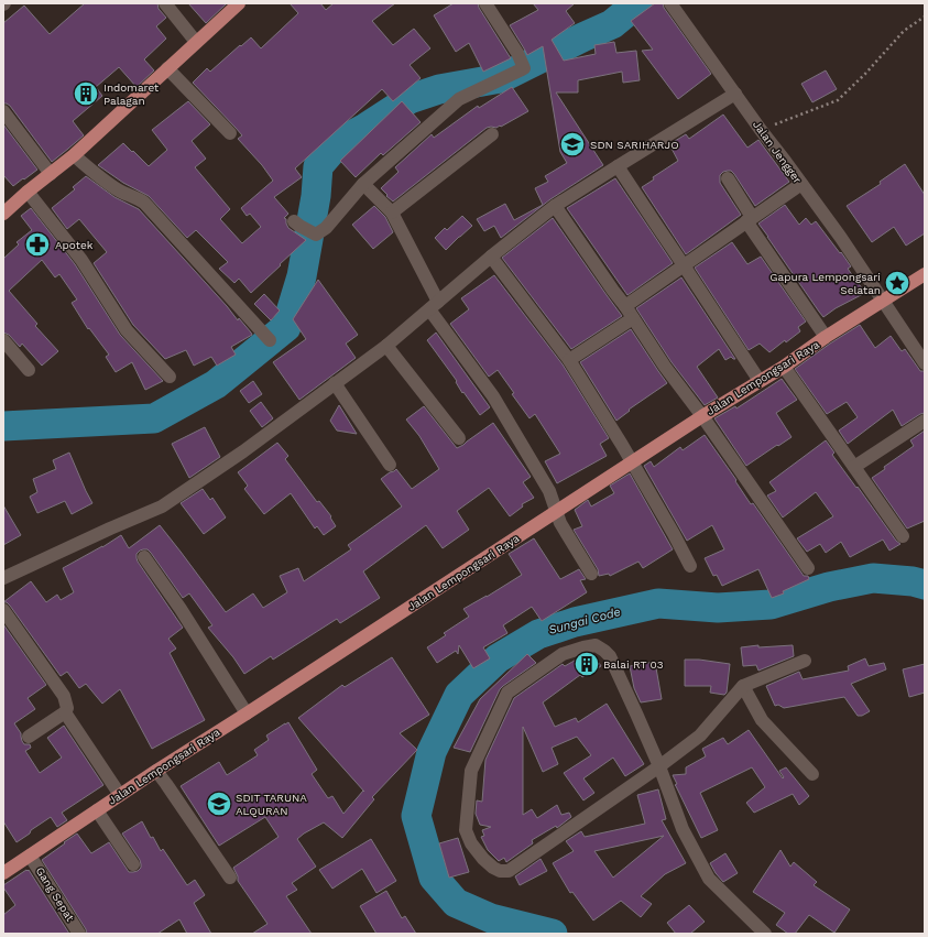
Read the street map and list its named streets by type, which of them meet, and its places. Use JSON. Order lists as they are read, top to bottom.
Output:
{
  "streets": {
    "main road": ["Jalan Lempongsari Raya"],
    "street": ["Jalan Jengger", "Gang Sepat"]
  },
  "crossings": [
    ["Jalan Jengger", "Jalan Lempongsari Raya"],
    ["Jalan Lempongsari Raya", "Gang Sepat"]
  ],
  "water": ["Sungai Code"],
  "places": {
    "building": ["Indomaret Palagan", "Balai RT 03"],
    "school or university": ["SDN SARIHARJO", "SDIT TARUNA ALQURAN"],
    "pharmacy": ["Apotek"],
    "place": ["Gapura Lempongsari Selatan"]
  }
}
